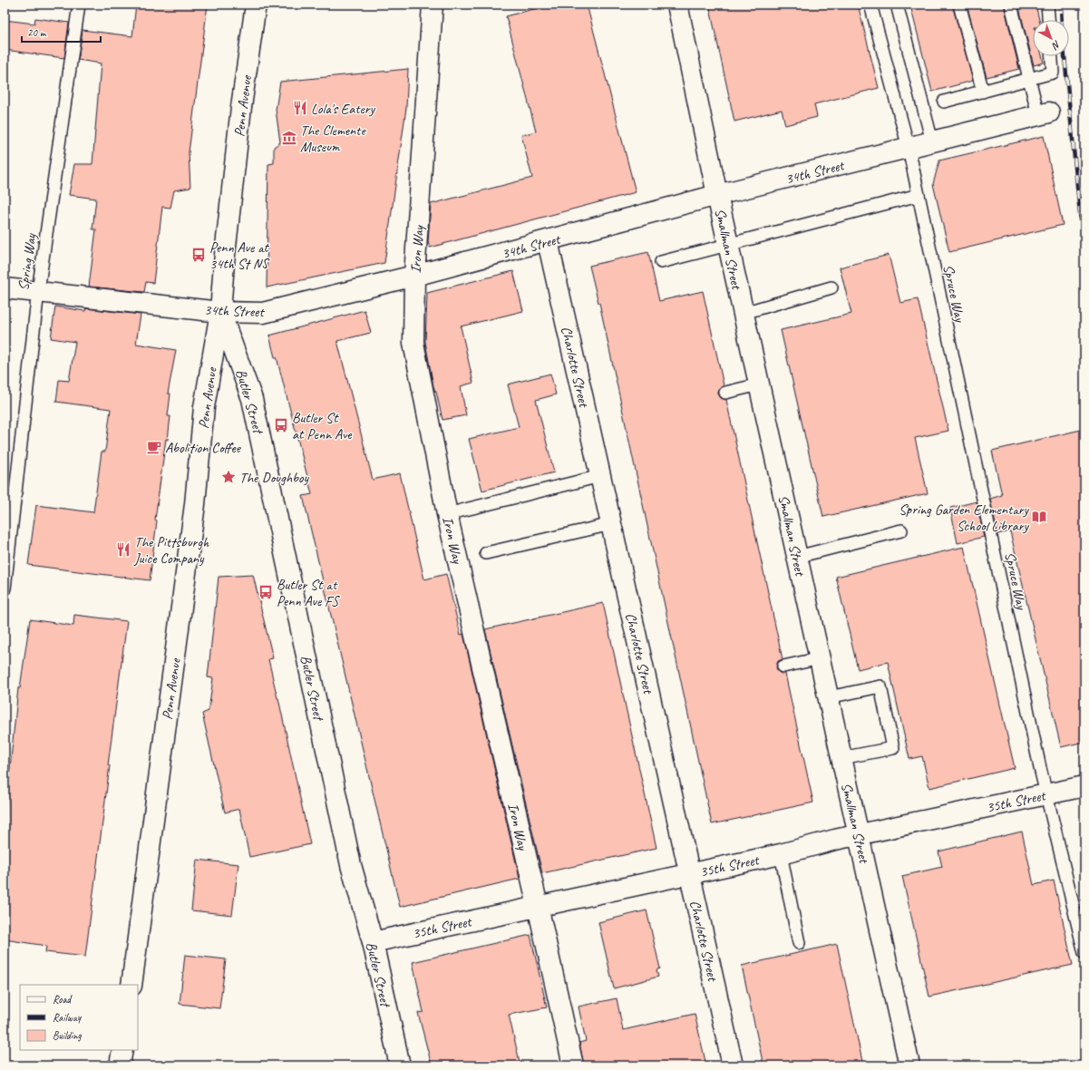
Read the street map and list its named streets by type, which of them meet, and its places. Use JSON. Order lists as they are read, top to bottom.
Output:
{
  "streets": {
    "street": [
      "Penn Avenue",
      "34th Street",
      "Smallman Street",
      "Iron Way",
      "Charlotte Street",
      "Butler Street",
      "35th Street"
    ],
    "lane": ["Spring Way", "Spruce Way"]
  },
  "crossings": [
    ["Penn Avenue", "34th Street"],
    ["Penn Avenue", "Butler Street"],
    ["34th Street", "Smallman Street"],
    ["34th Street", "Iron Way"],
    ["34th Street", "Spring Way"],
    ["34th Street", "Spruce Way"],
    ["34th Street", "Charlotte Street"],
    ["34th Street", "Butler Street"],
    ["Smallman Street", "35th Street"],
    ["Iron Way", "35th Street"],
    ["Spruce Way", "35th Street"],
    ["Charlotte Street", "35th Street"],
    ["Butler Street", "35th Street"]
  ],
  "places": {
    "restaurant": ["Lola's Eatery", "The Pittsburgh Juice Company"],
    "museum": ["The Clemente Museum"],
    "bus stop": ["Penn Ave at 34th St NS", "Butler St at Penn Ave", "Butler St at Penn Ave FS"],
    "cafe": ["Abolition Coffee"],
    "place": ["The Doughboy"],
    "library": ["Spring Garden Elementary School Library"]
  },
  "legend": ["Road", "Railway", "Building"],
  "scale_bar": "20 m",
  "north": "bottom right"
}
